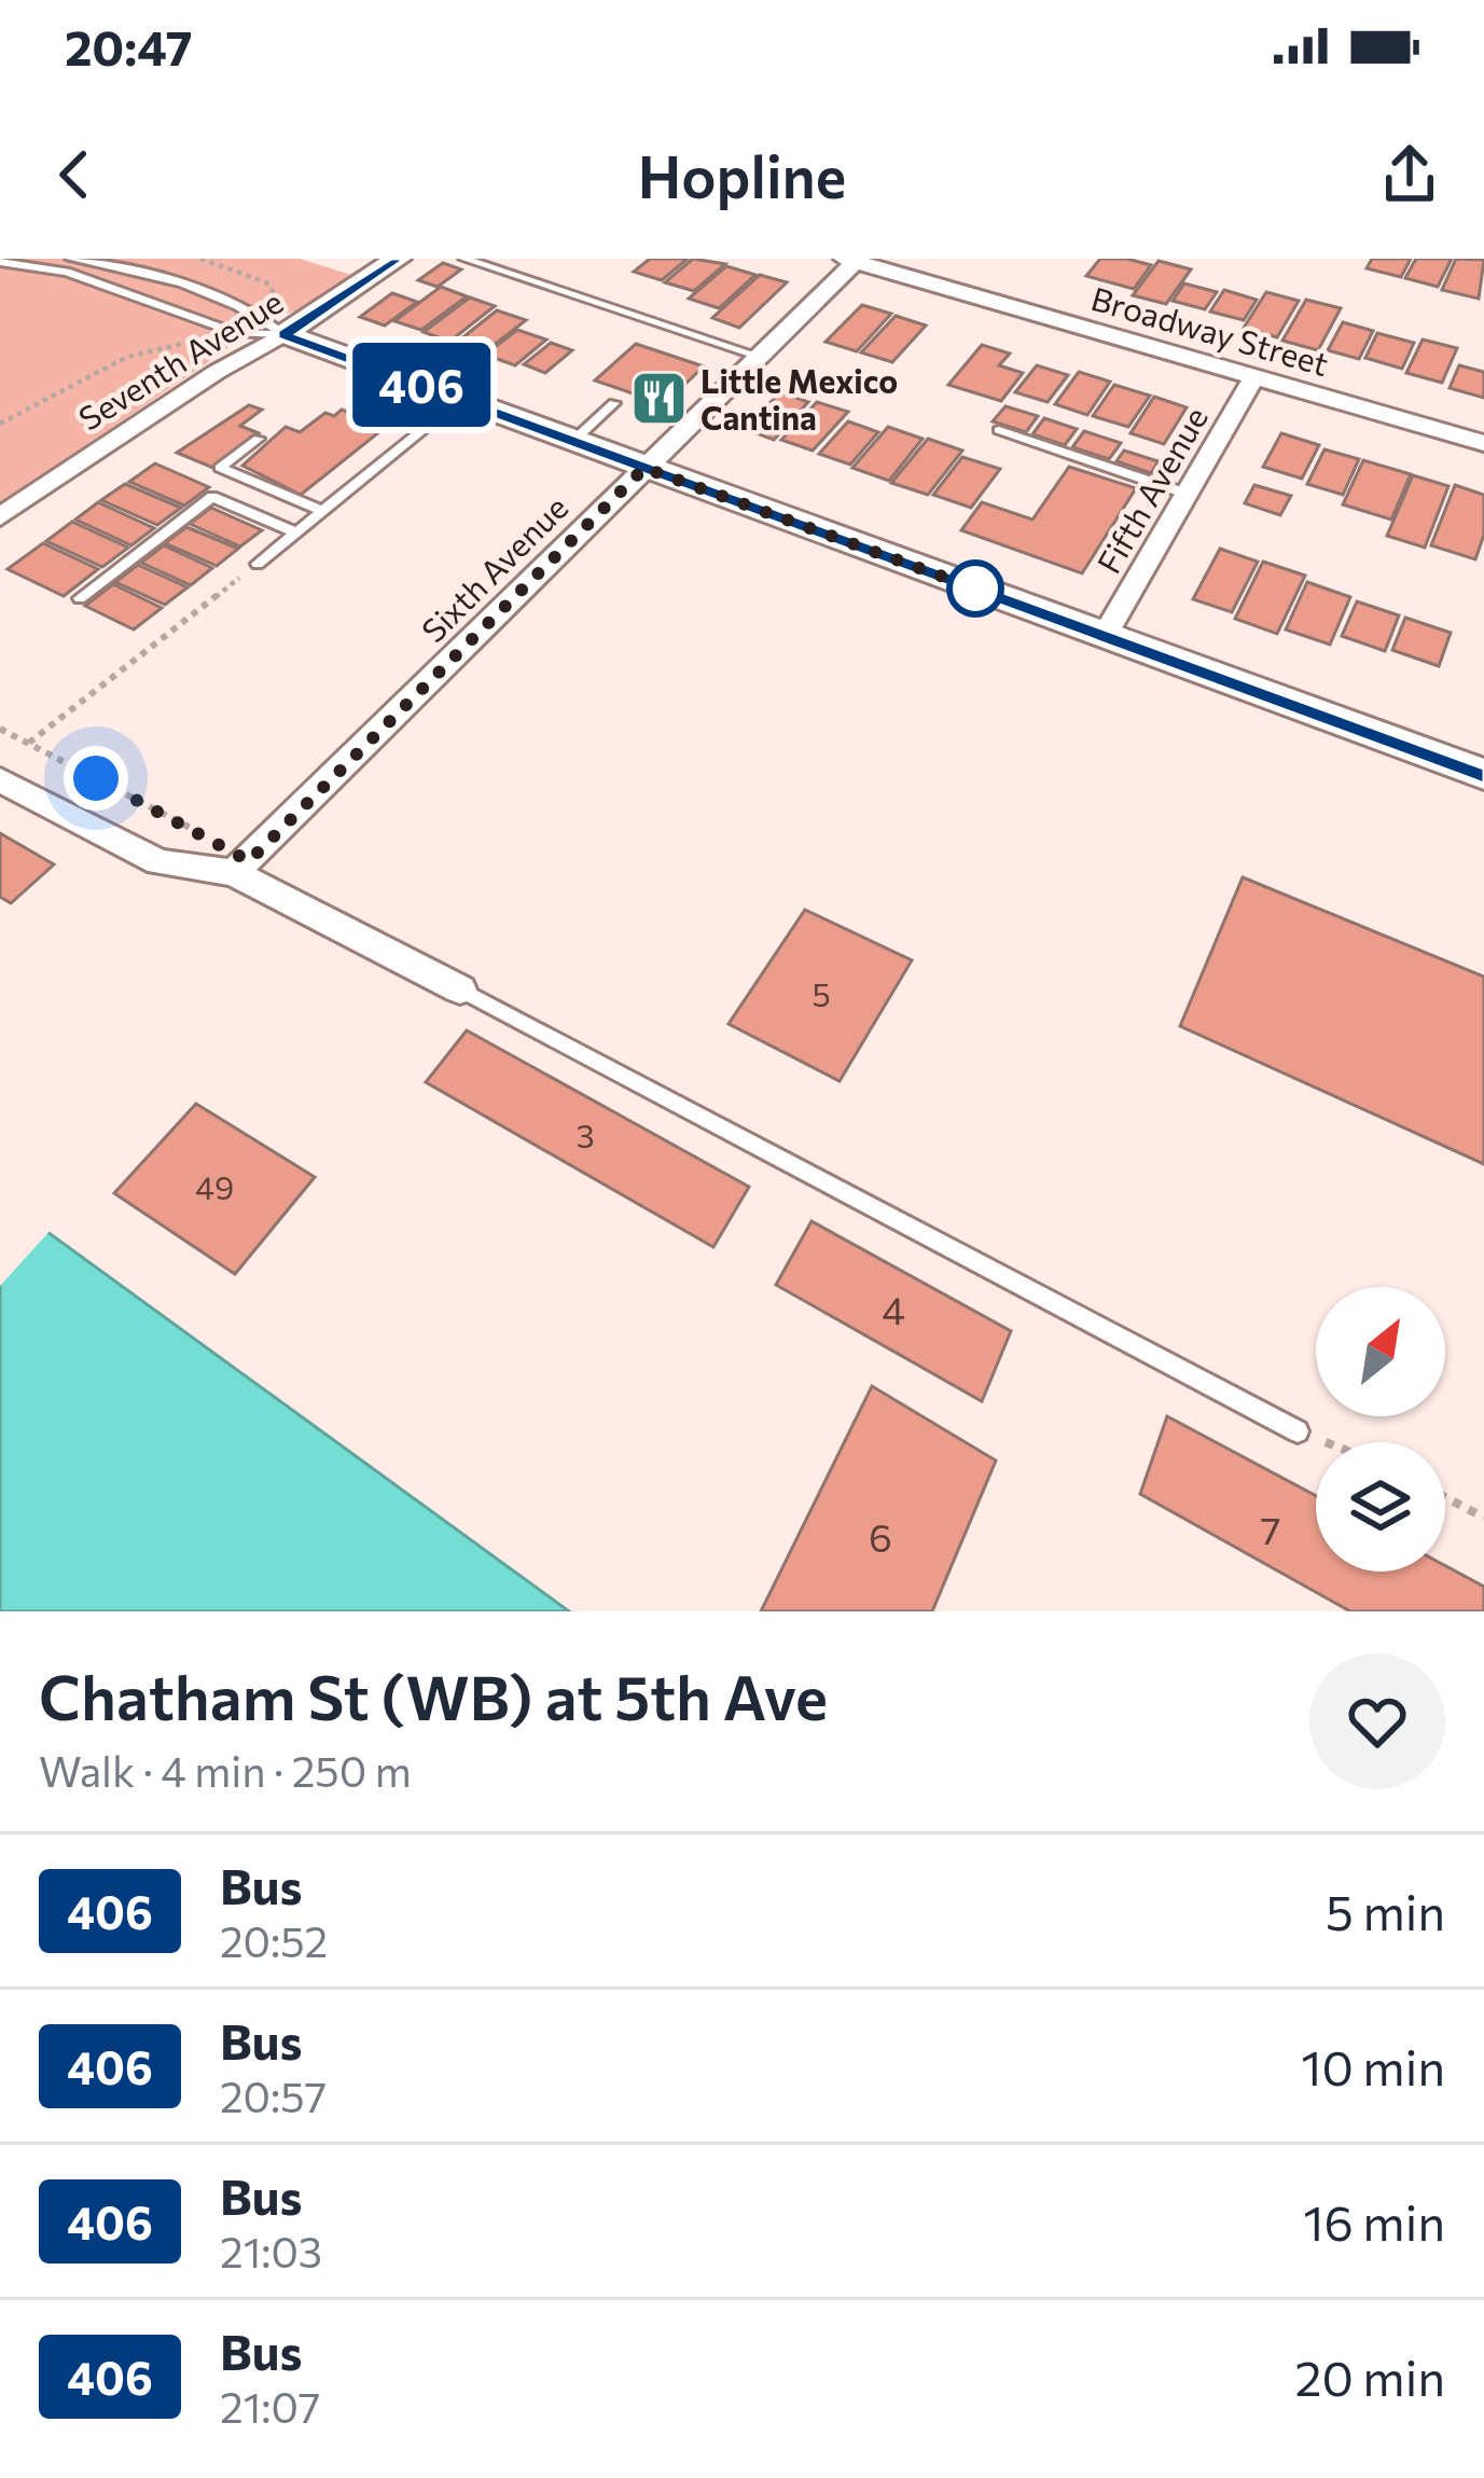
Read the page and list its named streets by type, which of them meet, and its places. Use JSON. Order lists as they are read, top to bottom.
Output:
{
  "streets": {
    "street": [
      "Broadway Street",
      "Seventh Avenue",
      "Fifth Avenue",
      "Sixth Avenue"
    ]
  },
  "crossings": [
    ["Broadway Street", "Fifth Avenue"],
    ["Broadway Street", "Sixth Avenue"]
  ],
  "places": {
    "restaurant": ["Little Mexico Cantina"]
  },
  "lines": ["bus line 406"],
  "house_numbers": [
    "5",
    "3",
    "49",
    "4",
    "7",
    "6"
  ],
  "north": "top right",
  "page": {
    "status": "20:47",
    "header": "Hopline",
    "on_map": "406",
    "heading": ["Chatham St (WB) at 5th Ave", "Walk · 4 min · 250 m"],
    "list": [
      {
        "mark": "406",
        "name": "Bus",
        "note": "20:52",
        "value": "5 min"
      },
      {
        "mark": "406",
        "name": "Bus",
        "note": "20:57",
        "value": "10 min"
      },
      {
        "mark": "406",
        "name": "Bus",
        "note": "21:03",
        "value": "16 min"
      },
      {
        "mark": "406",
        "name": "Bus",
        "note": "21:07",
        "value": "20 min"
      }
    ]
  }
}
